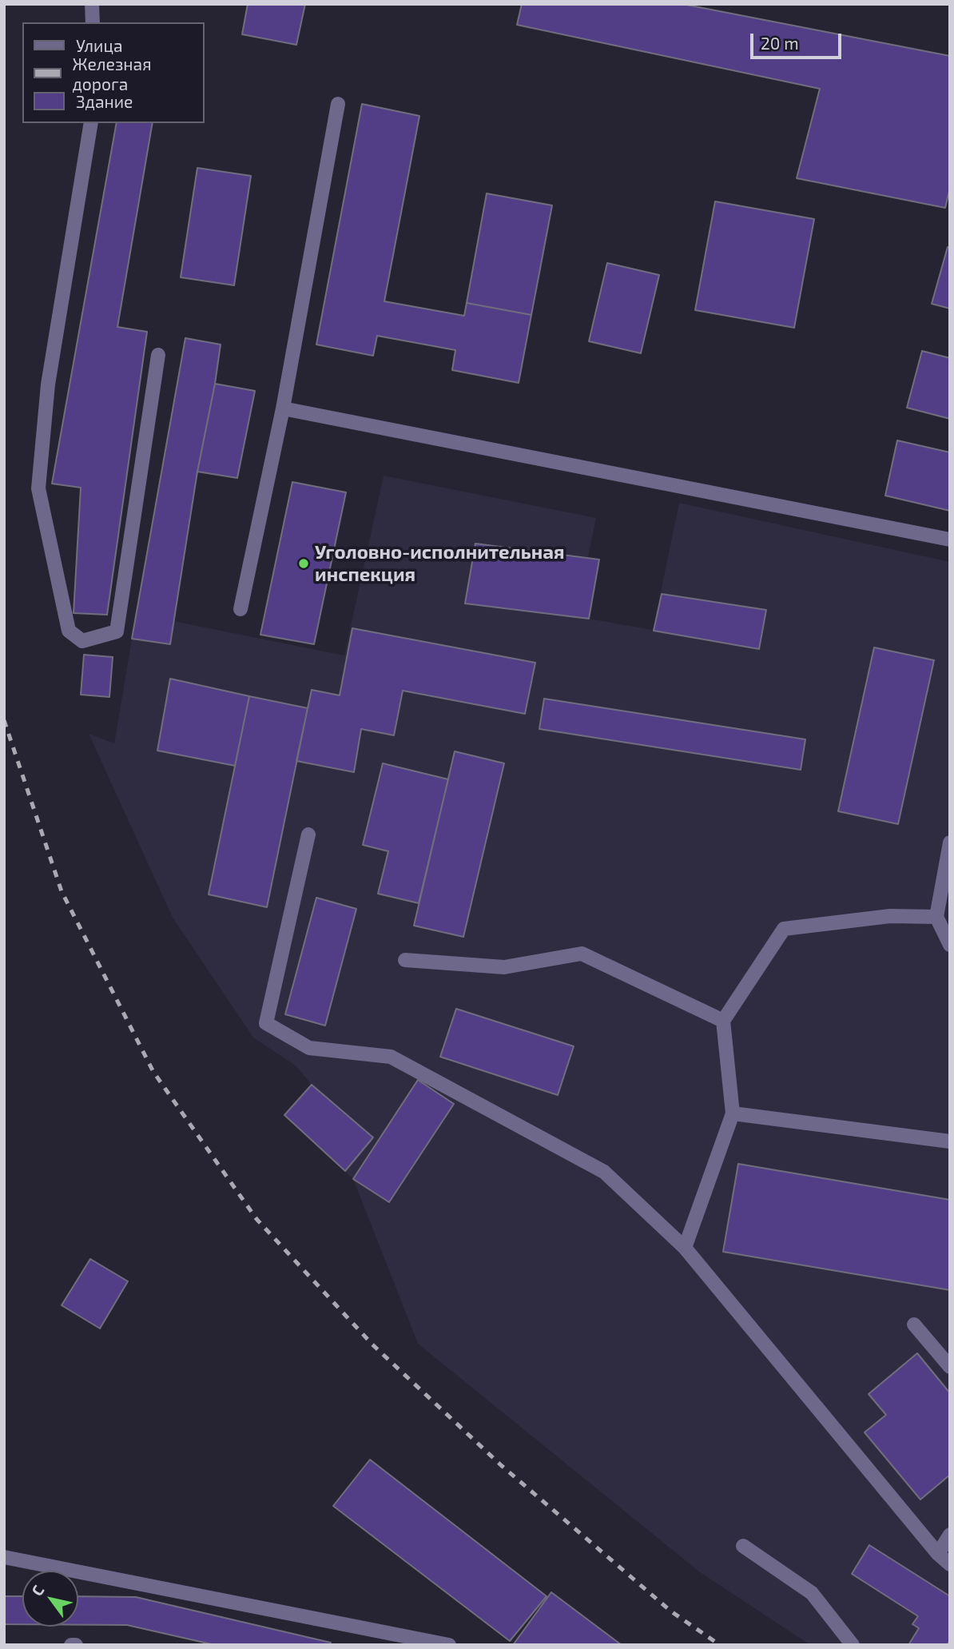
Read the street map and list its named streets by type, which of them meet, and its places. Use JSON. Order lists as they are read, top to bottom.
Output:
{
  "places": ["Уголовно-исполнительная инспекция"],
  "legend": ["Улица", "Железная дорога", "Здание"],
  "scale_bar": "20 m",
  "north": "top left"
}
